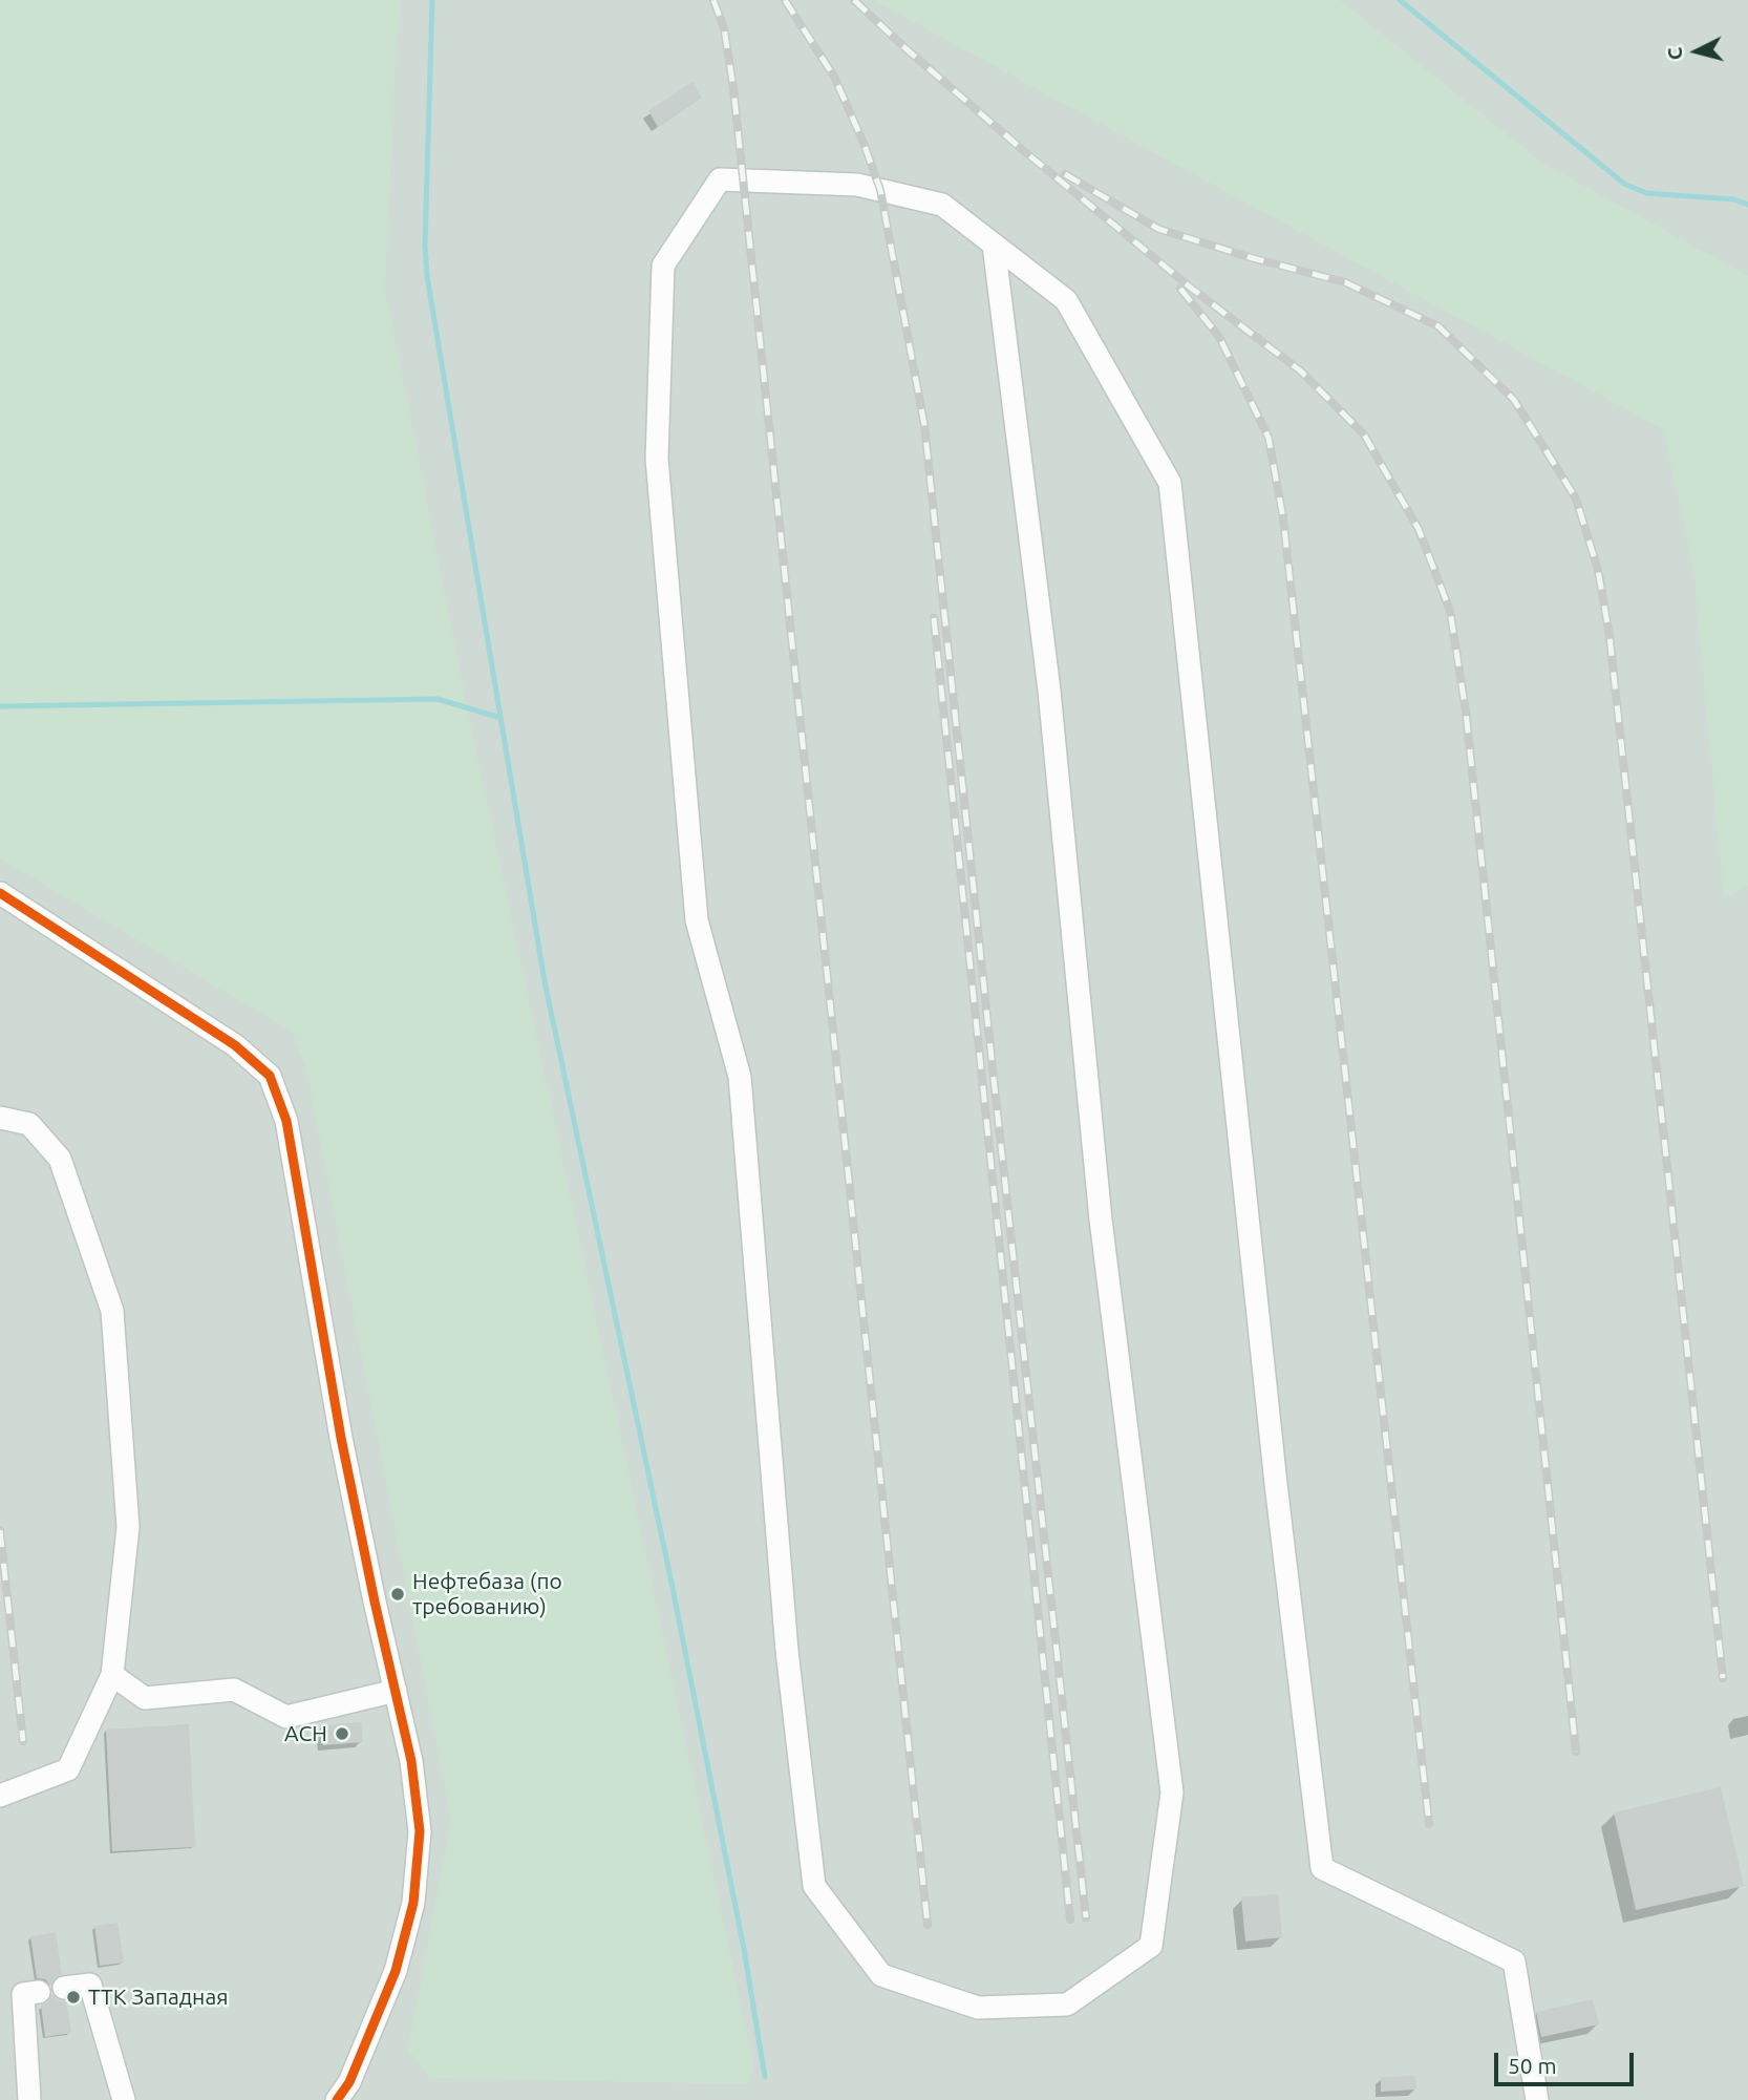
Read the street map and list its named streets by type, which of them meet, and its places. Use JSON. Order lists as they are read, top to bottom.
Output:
{
  "places": ["Нефтебаза (по требованию)", "АСН", "ТТК Западная"],
  "scale_bar": "50 m",
  "north": "left"
}
